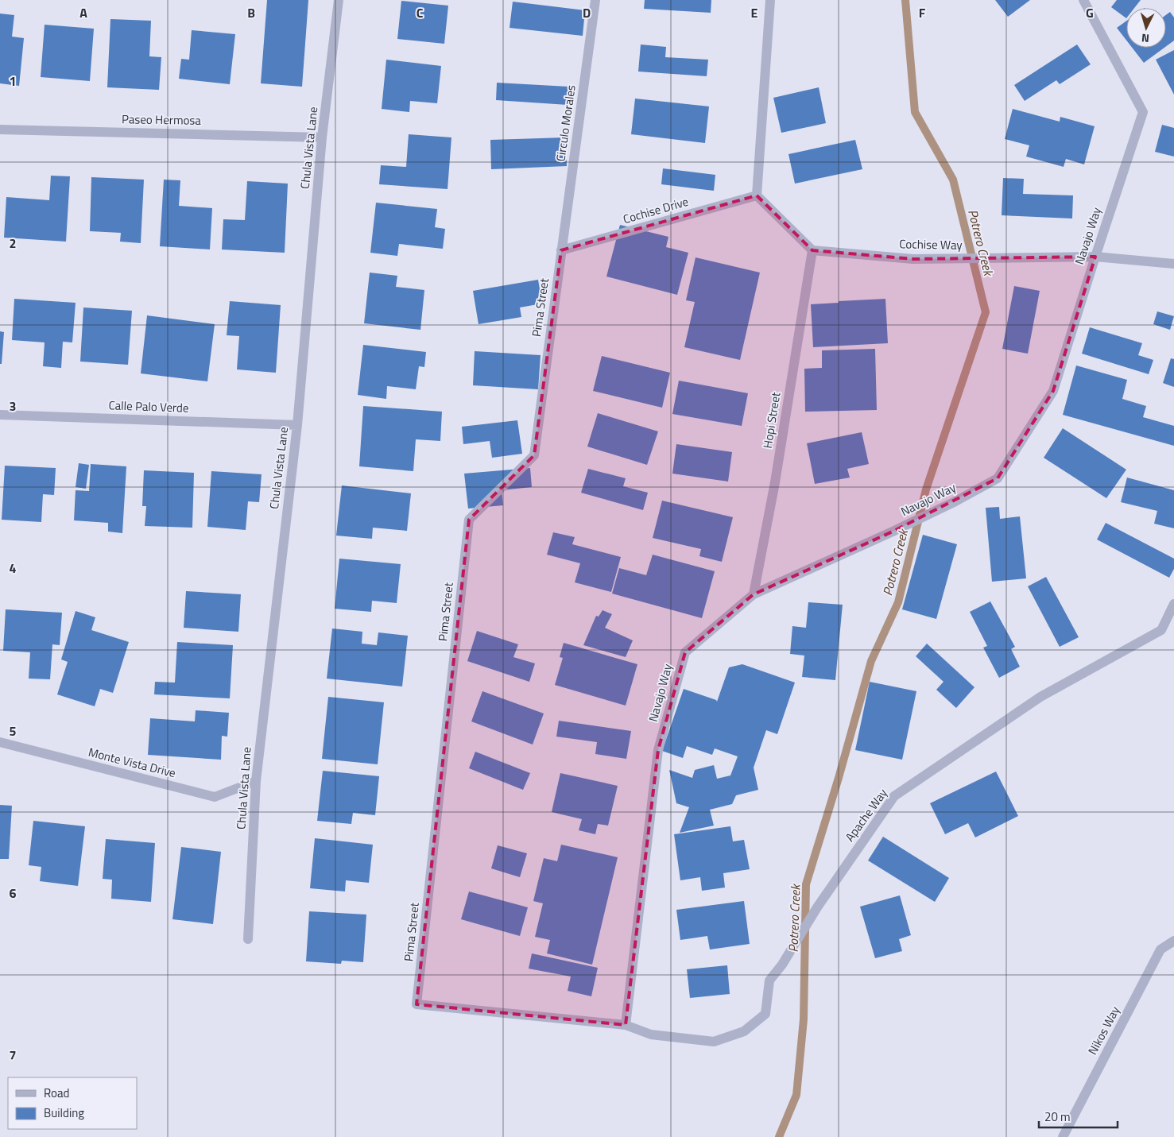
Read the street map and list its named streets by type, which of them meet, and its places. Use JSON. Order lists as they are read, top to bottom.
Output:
{
  "streets": {
    "street": [
      "Paseo Hermosa",
      "Circulo Morales",
      "Chula Vista Lane",
      "Cochise Drive",
      "Navajo Way",
      "Cochise Way",
      "Pima Street",
      "Calle Palo Verde",
      "Hopi Street",
      "Monte Vista Drive",
      "Apache Way",
      "Nikos Way"
    ]
  },
  "crossings": [
    ["Paseo Hermosa", "Chula Vista Lane"],
    ["Circulo Morales", "Cochise Drive"],
    ["Circulo Morales", "Pima Street"],
    ["Chula Vista Lane", "Calle Palo Verde"],
    ["Chula Vista Lane", "Monte Vista Drive"],
    ["Cochise Drive", "Pima Street"],
    ["Navajo Way", "Cochise Way"],
    ["Navajo Way", "Hopi Street"],
    ["Navajo Way", "Apache Way"],
    ["Cochise Way", "Hopi Street"],
    ["Pima Street", "Apache Way"]
  ],
  "water": ["Potrero Creek"],
  "legend": ["Road", "Building"],
  "scale_bar": "20 m",
  "north": "bottom",
  "grid": {
    "columns": [
      "A",
      "B",
      "C",
      "D",
      "E",
      "F",
      "G"
    ],
    "rows": [
      "1",
      "2",
      "3",
      "4",
      "5",
      "6",
      "7"
    ]
  }
}
